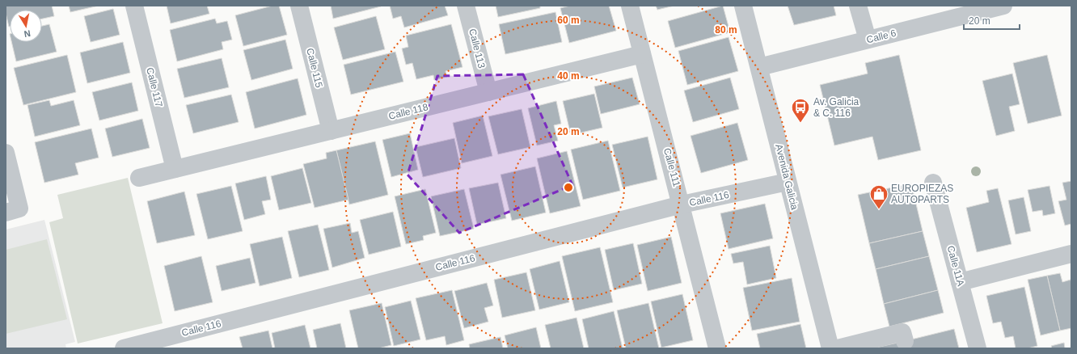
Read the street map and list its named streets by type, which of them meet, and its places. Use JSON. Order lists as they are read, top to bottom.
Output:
{
  "streets": {
    "street": [
      "Calle 6",
      "Calle 113",
      "Calle 115",
      "Calle 117",
      "Calle 118",
      "Calle 111",
      "Avenida Galicia",
      "Calle 116",
      "Calle 11A"
    ]
  },
  "crossings": [
    ["Calle 6", "Avenida Galicia"],
    ["Calle 113", "Calle 118"],
    ["Calle 115", "Calle 118"],
    ["Calle 117", "Calle 118"],
    ["Calle 118", "Calle 111"],
    ["Calle 111", "Calle 116"],
    ["Avenida Galicia", "Calle 116"]
  ],
  "places": {
    "bus stop": ["Av. Galicia & C. 116"],
    "shop": ["EUROPIEZAS AUTOPARTS"]
  },
  "scale_bar": "20 m",
  "north": "bottom",
  "rings": [
    "60 m",
    "80 m",
    "40 m",
    "20 m"
  ]
}
